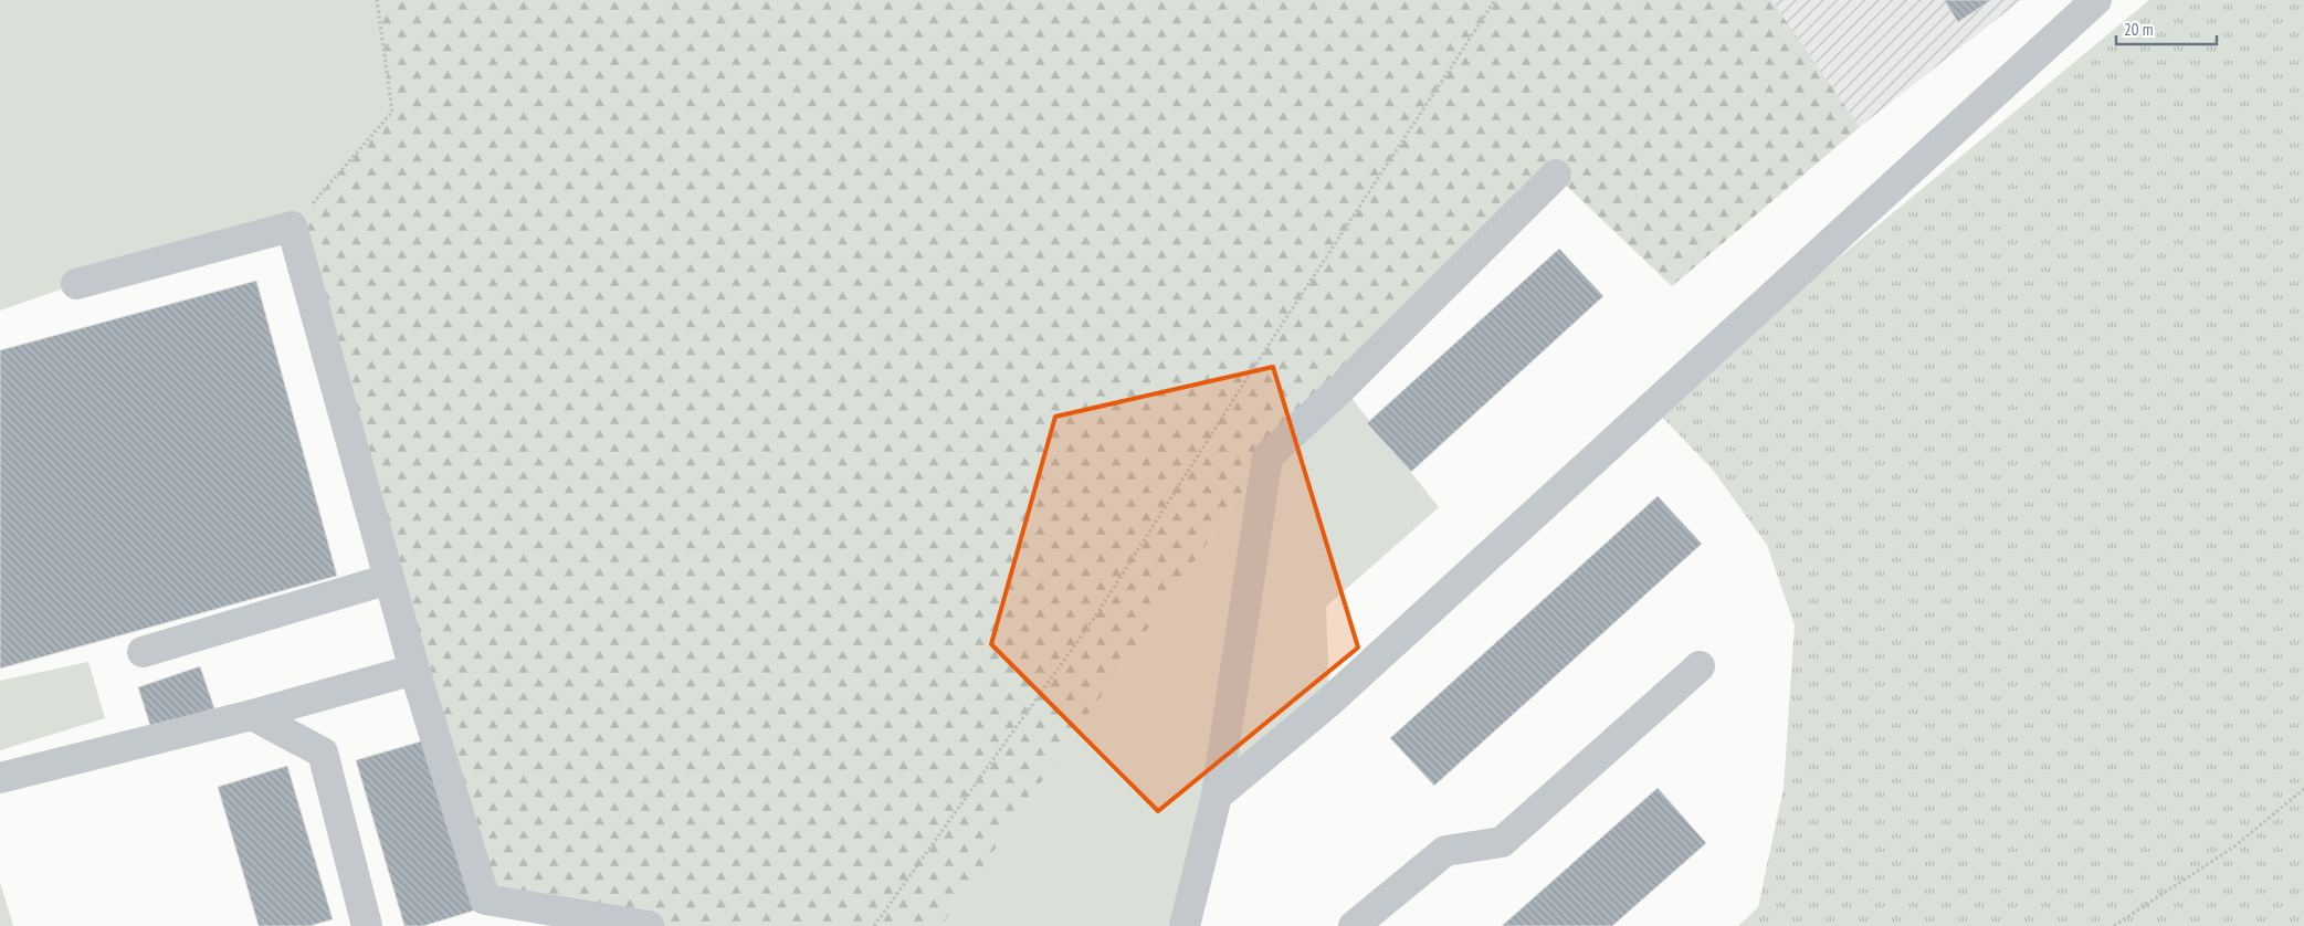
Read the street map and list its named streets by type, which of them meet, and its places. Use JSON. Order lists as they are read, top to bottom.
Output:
{
  "scale_bar": "20 m"
}
